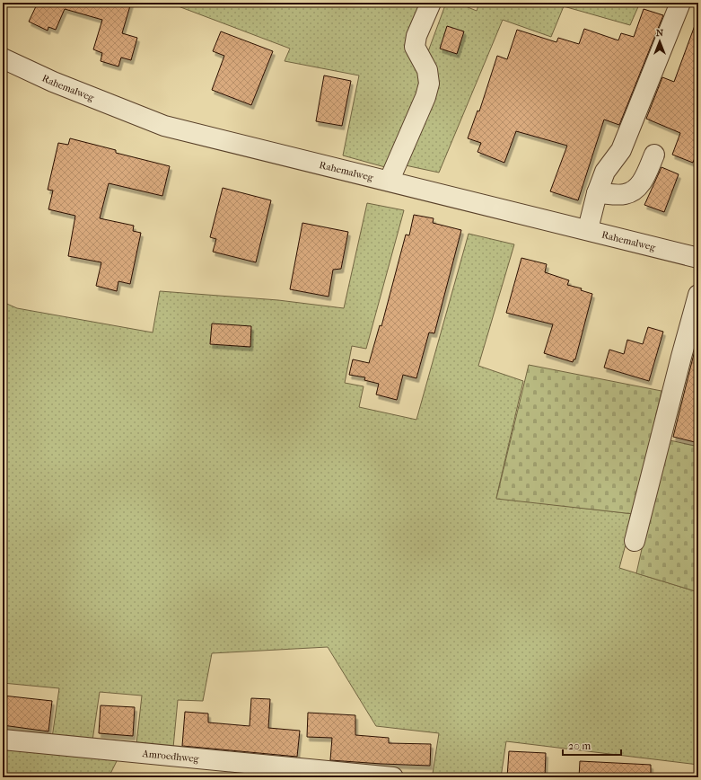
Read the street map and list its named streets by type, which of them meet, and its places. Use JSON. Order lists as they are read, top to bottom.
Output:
{
  "streets": {
    "street": ["Rahemalweg", "Amroedhweg"]
  },
  "scale_bar": "20 m",
  "north": "top"
}
